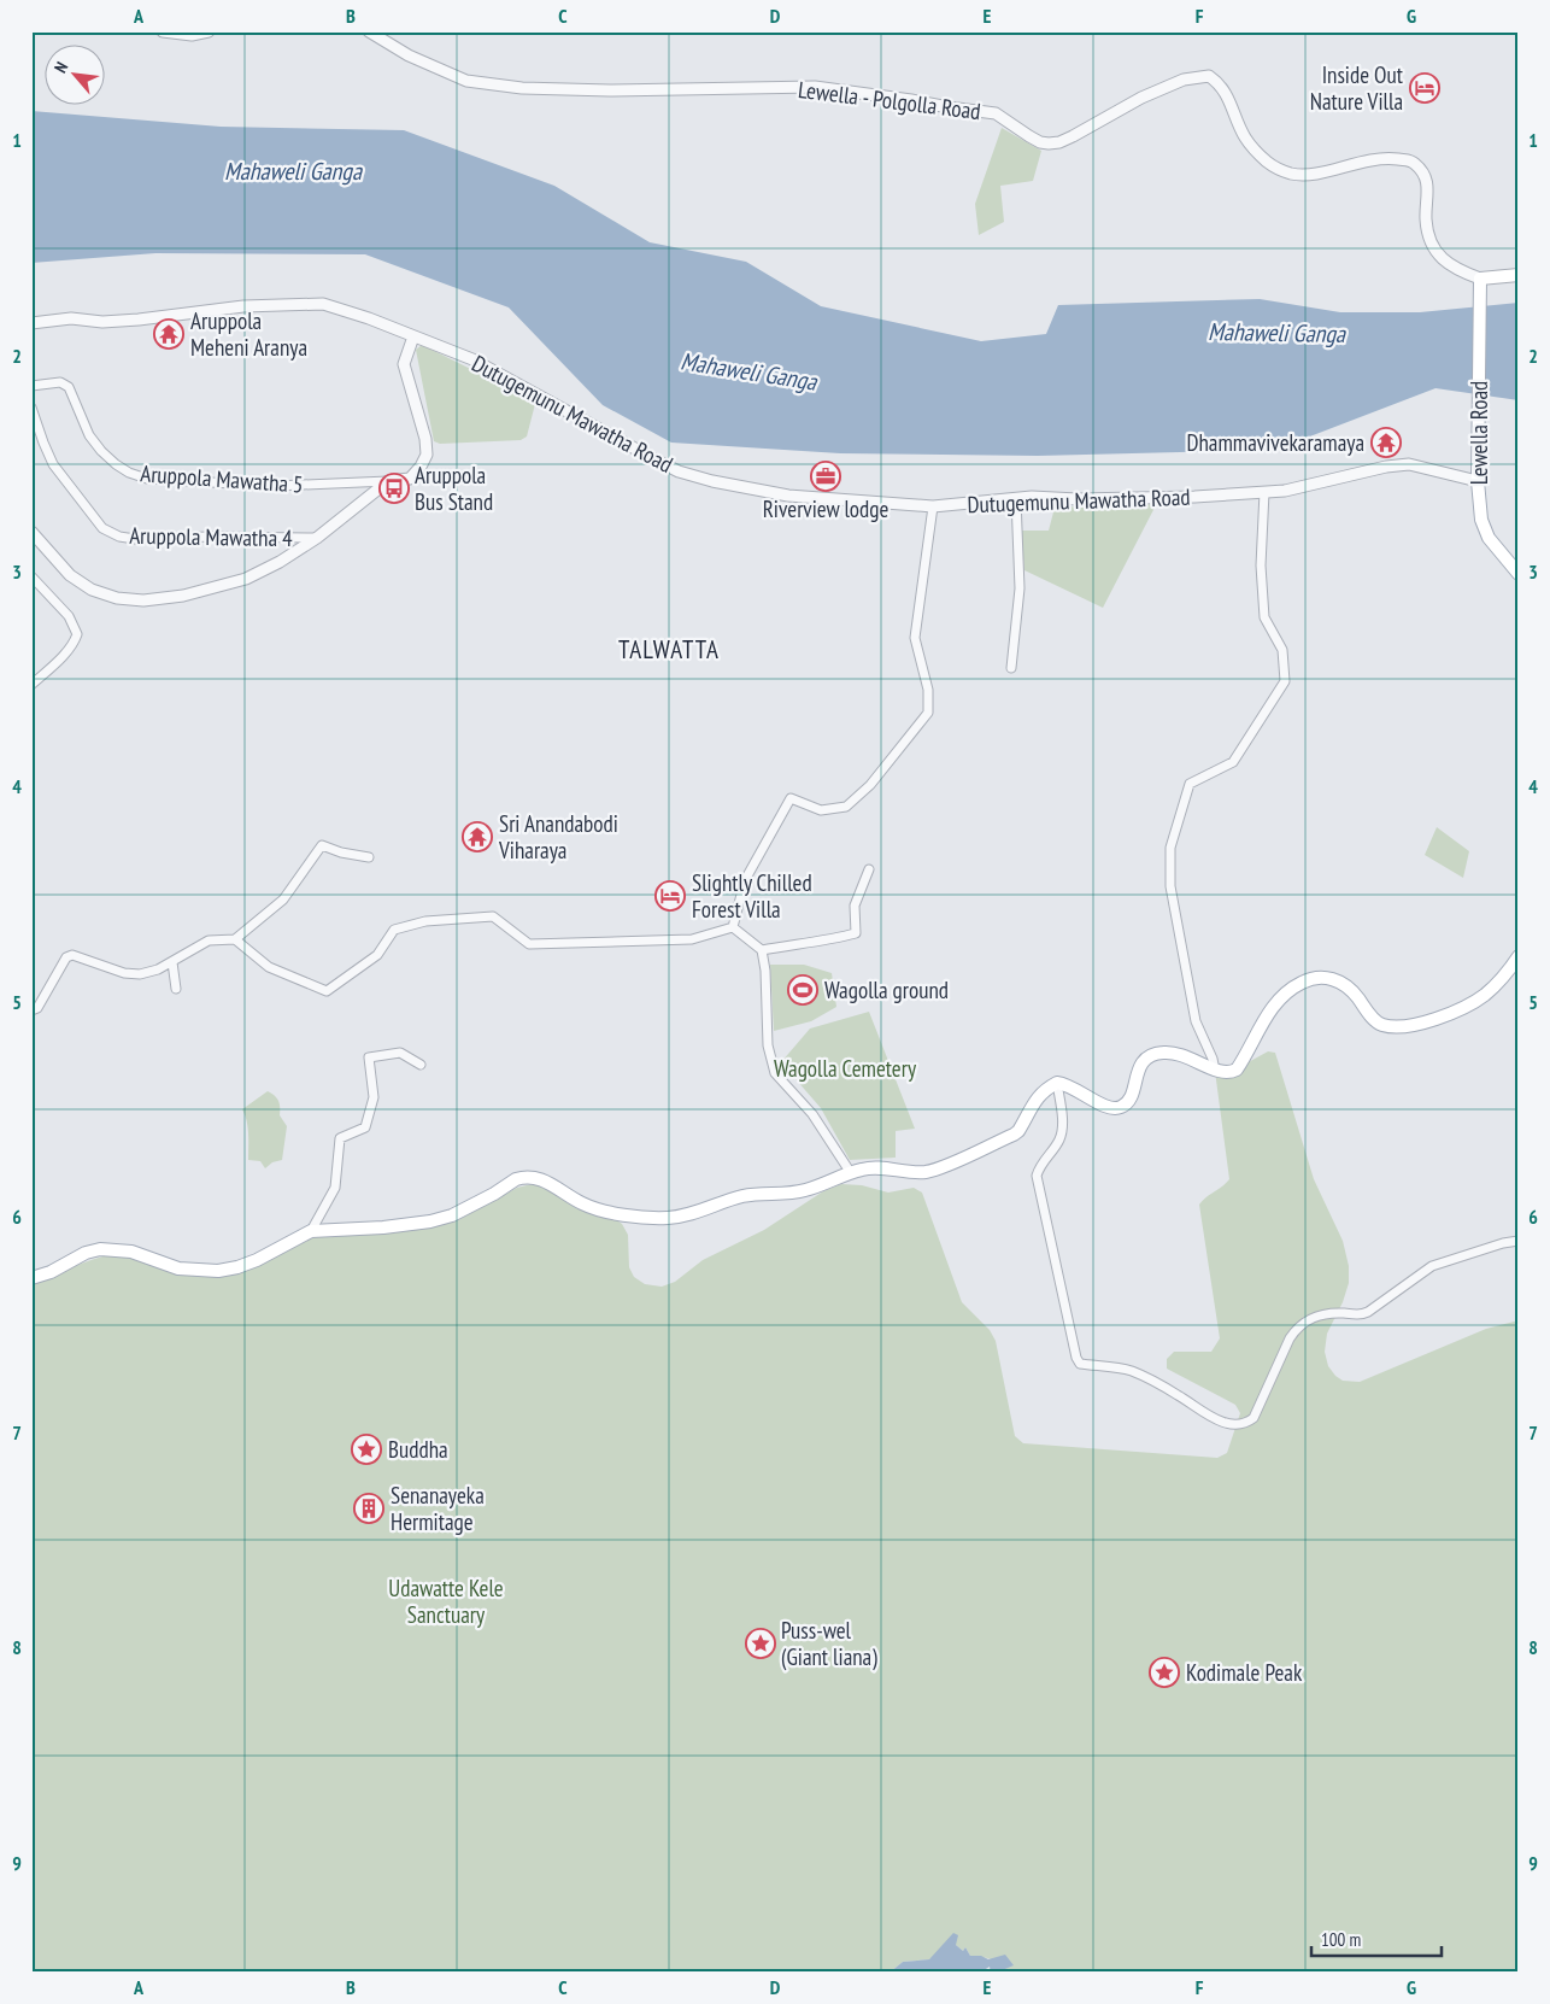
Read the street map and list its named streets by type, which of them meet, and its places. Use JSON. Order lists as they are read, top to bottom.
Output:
{
  "streets": {
    "main road": ["Lewella Road"],
    "street": [
      "Lewella - Polgolla Road",
      "Dutugemunu Mawatha Road",
      "Aruppola Mawatha 5",
      "Aruppola Mawatha 4"
    ]
  },
  "crossings": [
    ["Lewella - Polgolla Road", "Lewella Road"],
    ["Dutugemunu Mawatha Road", "Lewella Road"]
  ],
  "districts": ["TALWATTA"],
  "water": ["Mahaweli Ganga"],
  "parks": ["Wagolla Cemetery", "Udawatte Kele Sanctuary"],
  "places": {
    "hotel": ["Inside Out Nature Villa", "Slightly Chilled Forest Villa"],
    "temple": ["Aruppola Meheni Aranya", "Dhammavivekaramaya", "Sri Anandabodi Viharaya"],
    "office": ["Riverview lodge"],
    "bus stop": ["Aruppola Bus Stand"],
    "sports": ["Wagolla ground"],
    "place": ["Buddha", "Puss-wel (Giant liana)", "Kodimale Peak"],
    "building": ["Senanayeka Hermitage"]
  },
  "scale_bar": "100 m",
  "north": "top left",
  "grid": {
    "columns": [
      "A",
      "B",
      "C",
      "D",
      "E",
      "F",
      "G"
    ],
    "rows": [
      "1",
      "2",
      "3",
      "4",
      "5",
      "6",
      "7",
      "8",
      "9"
    ]
  }
}
